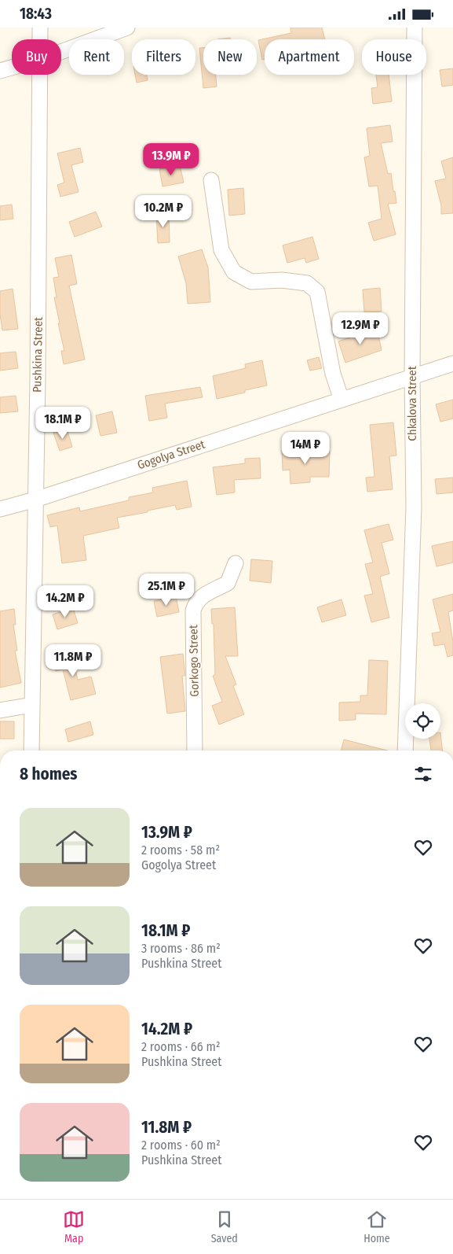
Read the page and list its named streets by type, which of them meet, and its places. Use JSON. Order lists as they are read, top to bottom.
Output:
{
  "streets": {
    "street": [
      "Pushkina Street",
      "Chkalova Street",
      "Gogolya Street",
      "Gorkogo Street"
    ]
  },
  "crossings": [
    ["Pushkina Street", "Gogolya Street"],
    ["Chkalova Street", "Gogolya Street"]
  ],
  "page": {
    "status": "18:43",
    "chip": [
      "Buy",
      "Rent",
      "Filters",
      "New",
      "Apartment",
      "House"
    ],
    "price": [
      "13.9M ₽",
      "10.2M ₽",
      "12.9M ₽",
      "18.1M ₽",
      "14M ₽",
      "25.1M ₽",
      "14.2M ₽",
      "11.8M ₽"
    ],
    "heading": "8 homes",
    "list": [
      {
        "name": "13.9M ₽",
        "note": "2 rooms · 58 m² · Gogolya Street"
      },
      {
        "name": "18.1M ₽",
        "note": "3 rooms · 86 m² · Pushkina Street"
      },
      {
        "name": "14.2M ₽",
        "note": "2 rooms · 66 m² · Pushkina Street"
      },
      {
        "name": "11.8M ₽",
        "note": "2 rooms · 60 m² · Pushkina Street"
      }
    ],
    "tabs": ["Map", "Saved", "Home"]
  }
}
